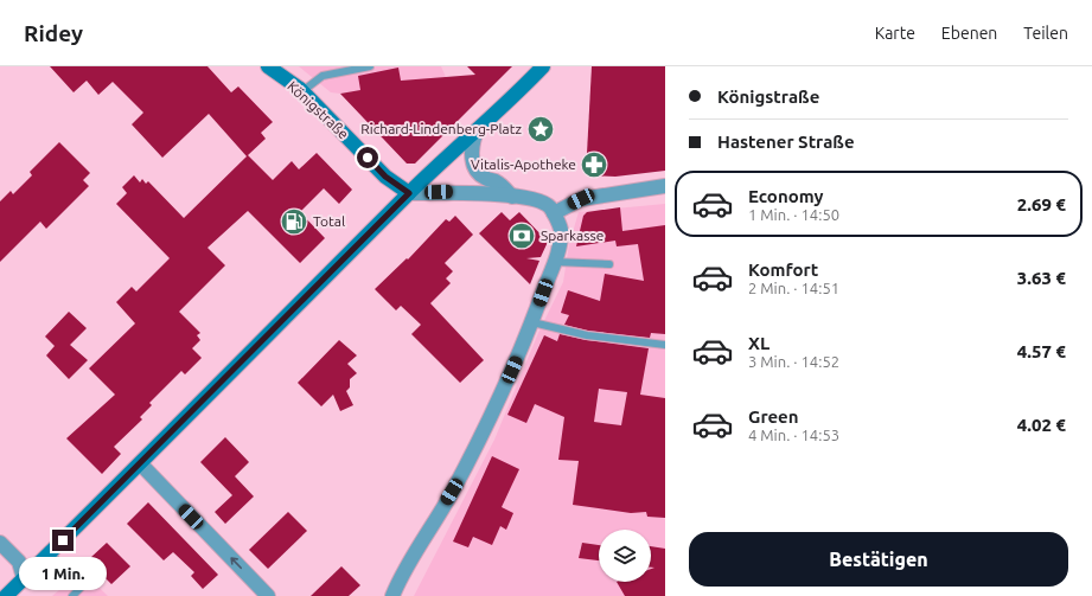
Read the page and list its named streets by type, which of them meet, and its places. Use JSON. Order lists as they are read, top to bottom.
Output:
{
  "streets": {
    "main road": ["Königstraße"]
  },
  "places": {
    "place": ["Richard-Lindenberg-Platz"],
    "pharmacy": ["Vitalis-Apotheke"],
    "fuel station": ["Total"],
    "bank": ["Sparkasse"]
  },
  "page": {
    "header": "Ridey",
    "nav": ["Karte", "Ebenen", "Teilen"],
    "banner": ["Königstraße", "Hastener Straße"],
    "list": [
      {
        "name": "Economy",
        "note": "1 Min. · 14:50",
        "value": "2.69 €"
      },
      {
        "name": "Komfort",
        "note": "2 Min. · 14:51",
        "value": "3.63 €"
      },
      {
        "name": "XL",
        "note": "3 Min. · 14:52",
        "value": "4.57 €"
      },
      {
        "name": "Green",
        "note": "4 Min. · 14:53",
        "value": "4.02 €"
      }
    ],
    "buttons": "Bestätigen",
    "bubble": "1 Min."
  }
}
